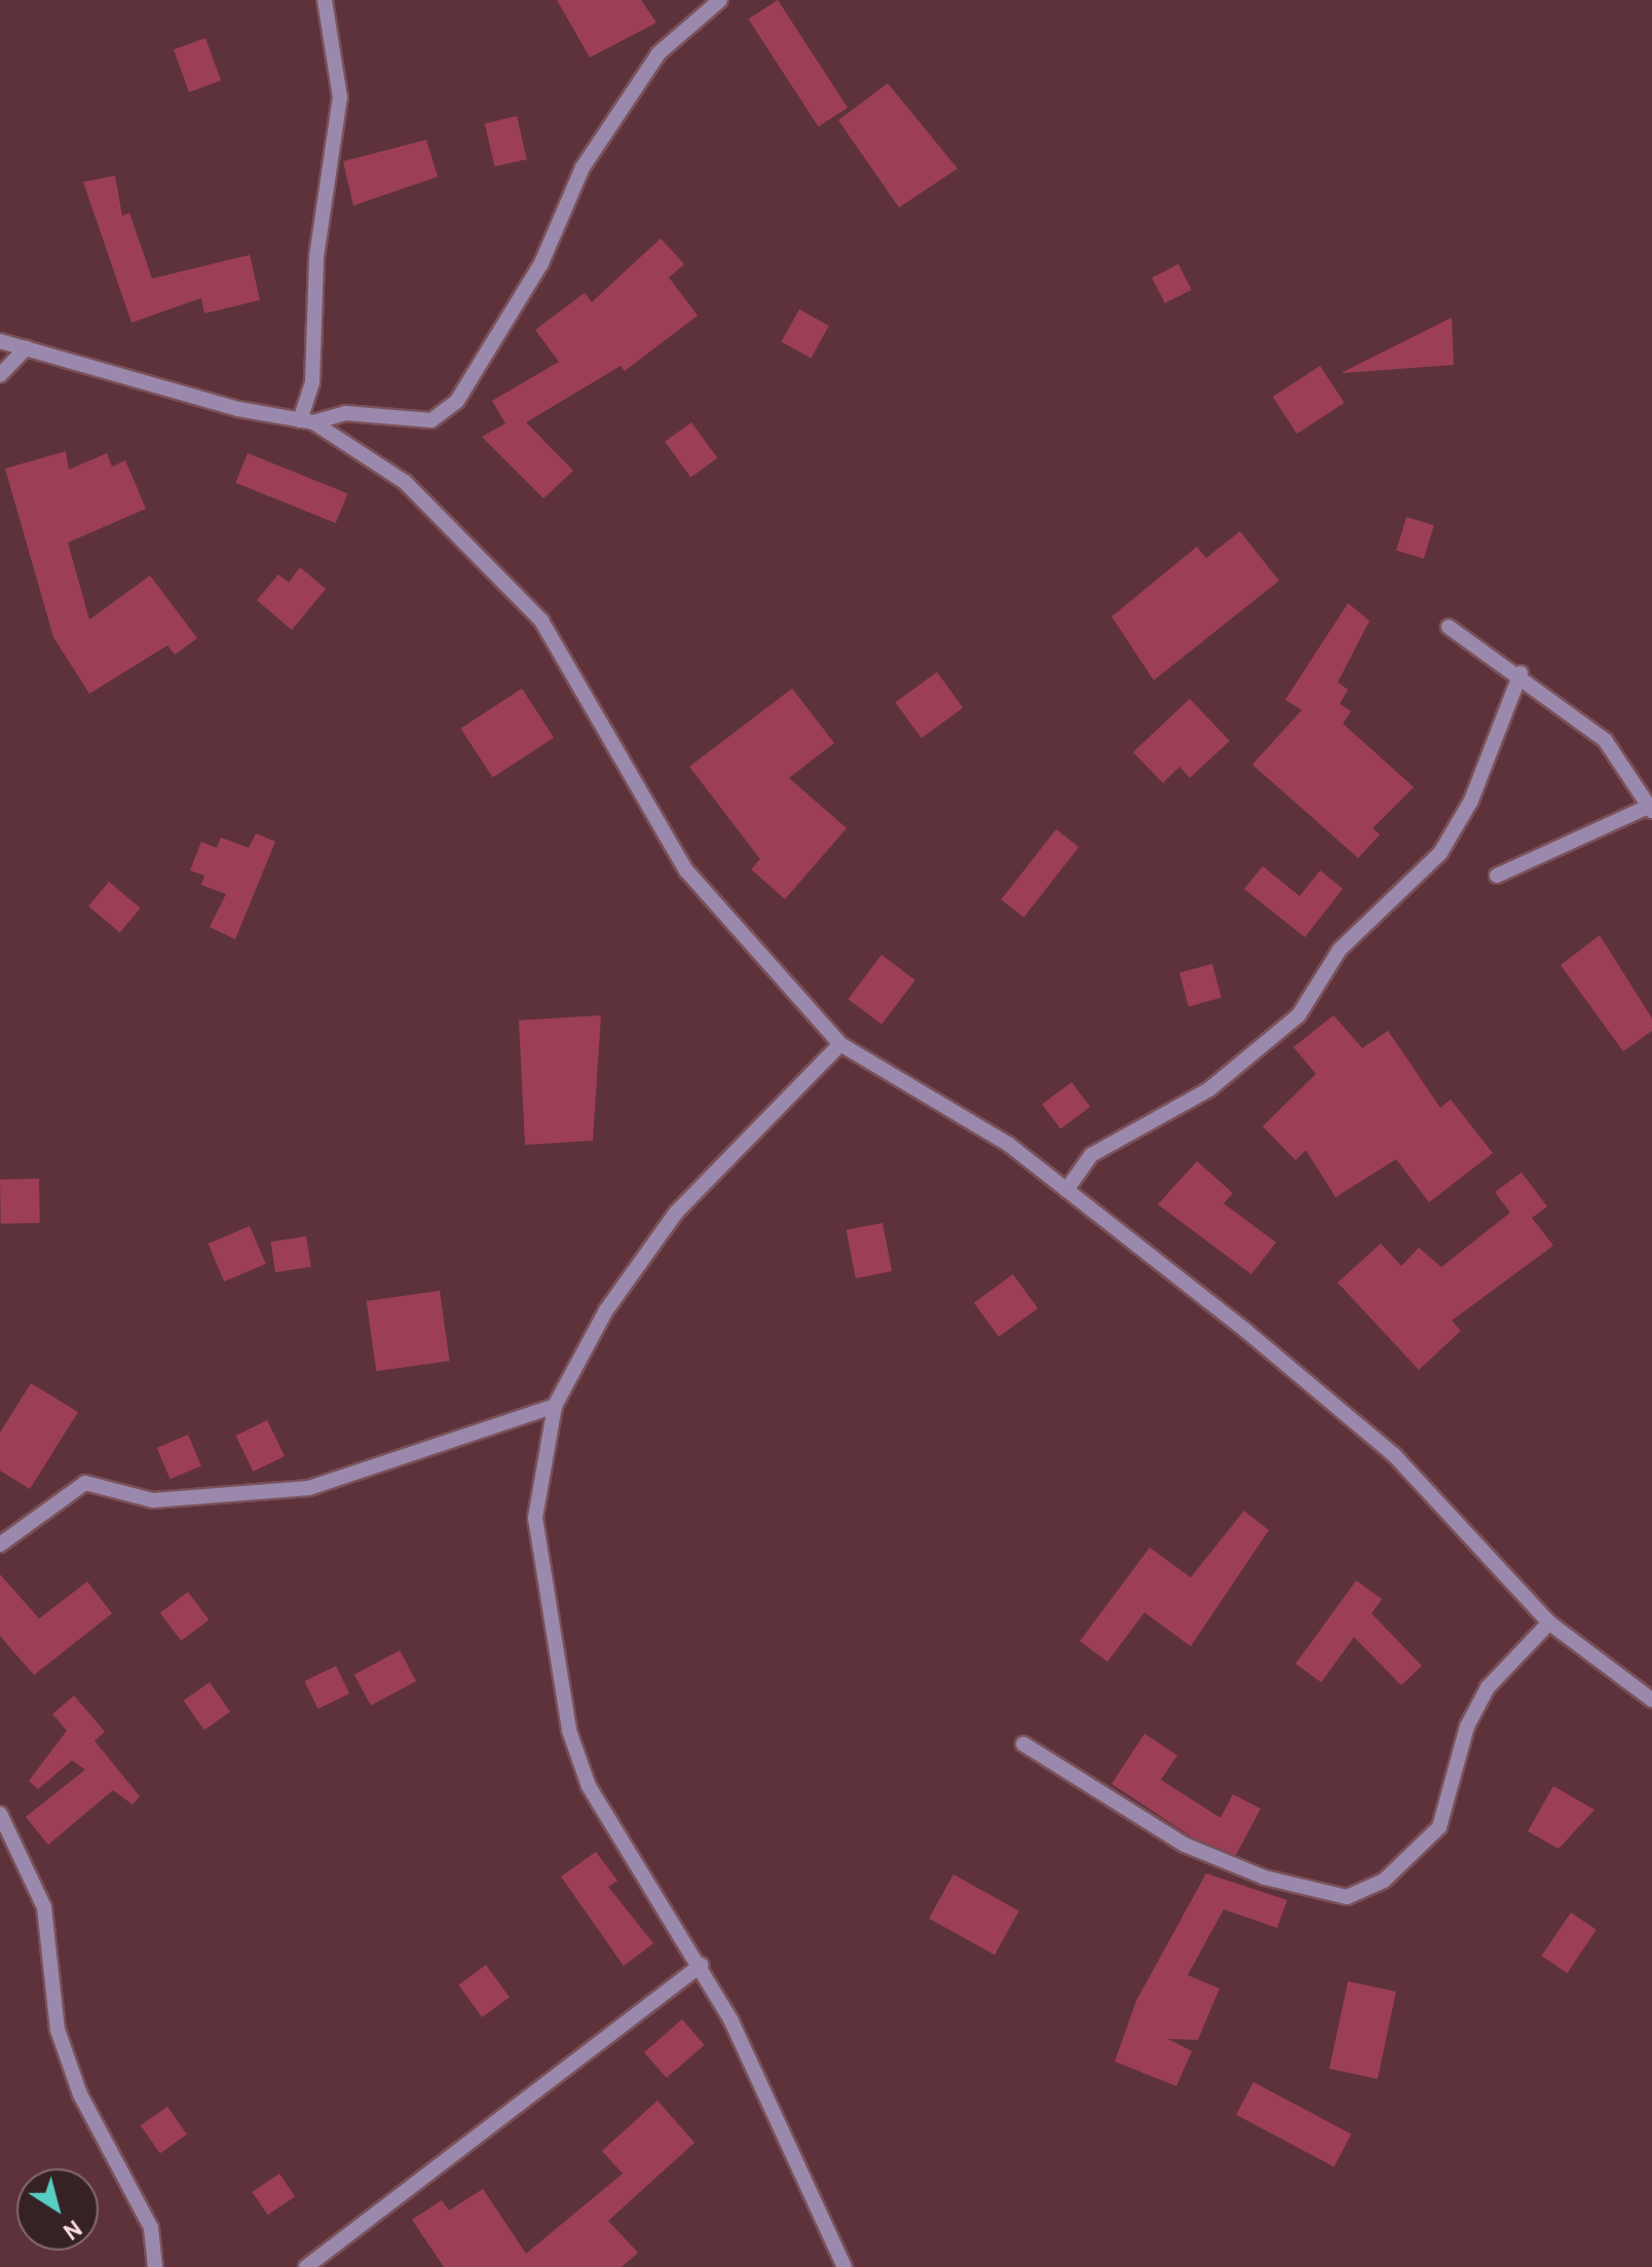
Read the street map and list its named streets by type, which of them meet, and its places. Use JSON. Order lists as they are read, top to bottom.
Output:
{
  "north": "bottom right"
}
